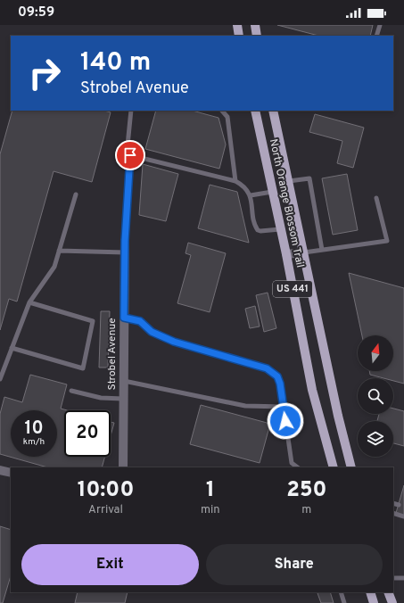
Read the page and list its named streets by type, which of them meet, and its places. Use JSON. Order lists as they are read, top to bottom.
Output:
{
  "streets": {
    "main road": ["North Orange Blossom Trail", "US 441"],
    "street": ["Strobel Avenue"]
  },
  "north": "top",
  "page": {
    "status": "09:59",
    "turn": ["140 m", "Strobel Avenue"],
    "speed": "10 km/h",
    "limit": "20",
    "eta": [
      "10:00",
      "Arrival",
      "1",
      "min",
      "250",
      "m"
    ],
    "buttons": ["Exit", "Share"]
  }
}
